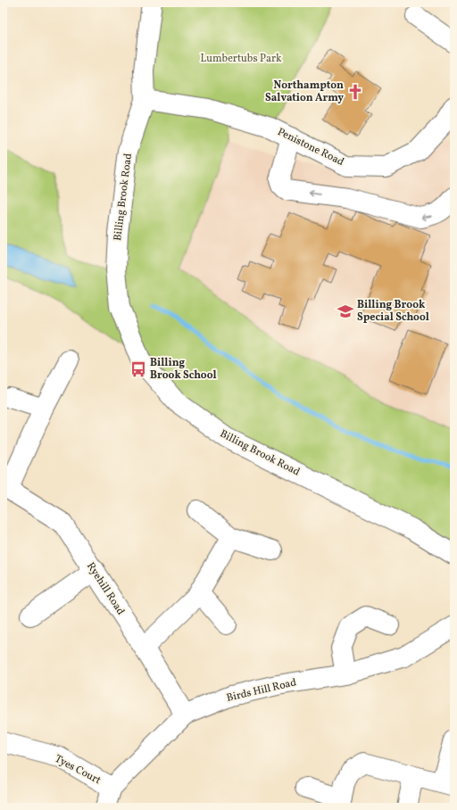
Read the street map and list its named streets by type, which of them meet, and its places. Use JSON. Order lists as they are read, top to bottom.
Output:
{
  "streets": {
    "street": [
      "Penistone Road",
      "Billing Brook Road",
      "Ryehill Road",
      "Birds Hill Road",
      "Tyes Court"
    ]
  },
  "crossings": [
    ["Penistone Road", "Billing Brook Road"],
    ["Ryehill Road", "Birds Hill Road"],
    ["Birds Hill Road", "Tyes Court"]
  ],
  "parks": ["Lumbertubs Park"],
  "places": {
    "church": ["Northampton Salvation Army"],
    "school or university": ["Billing Brook Special School"],
    "bus stop": ["Billing Brook School"]
  }
}
